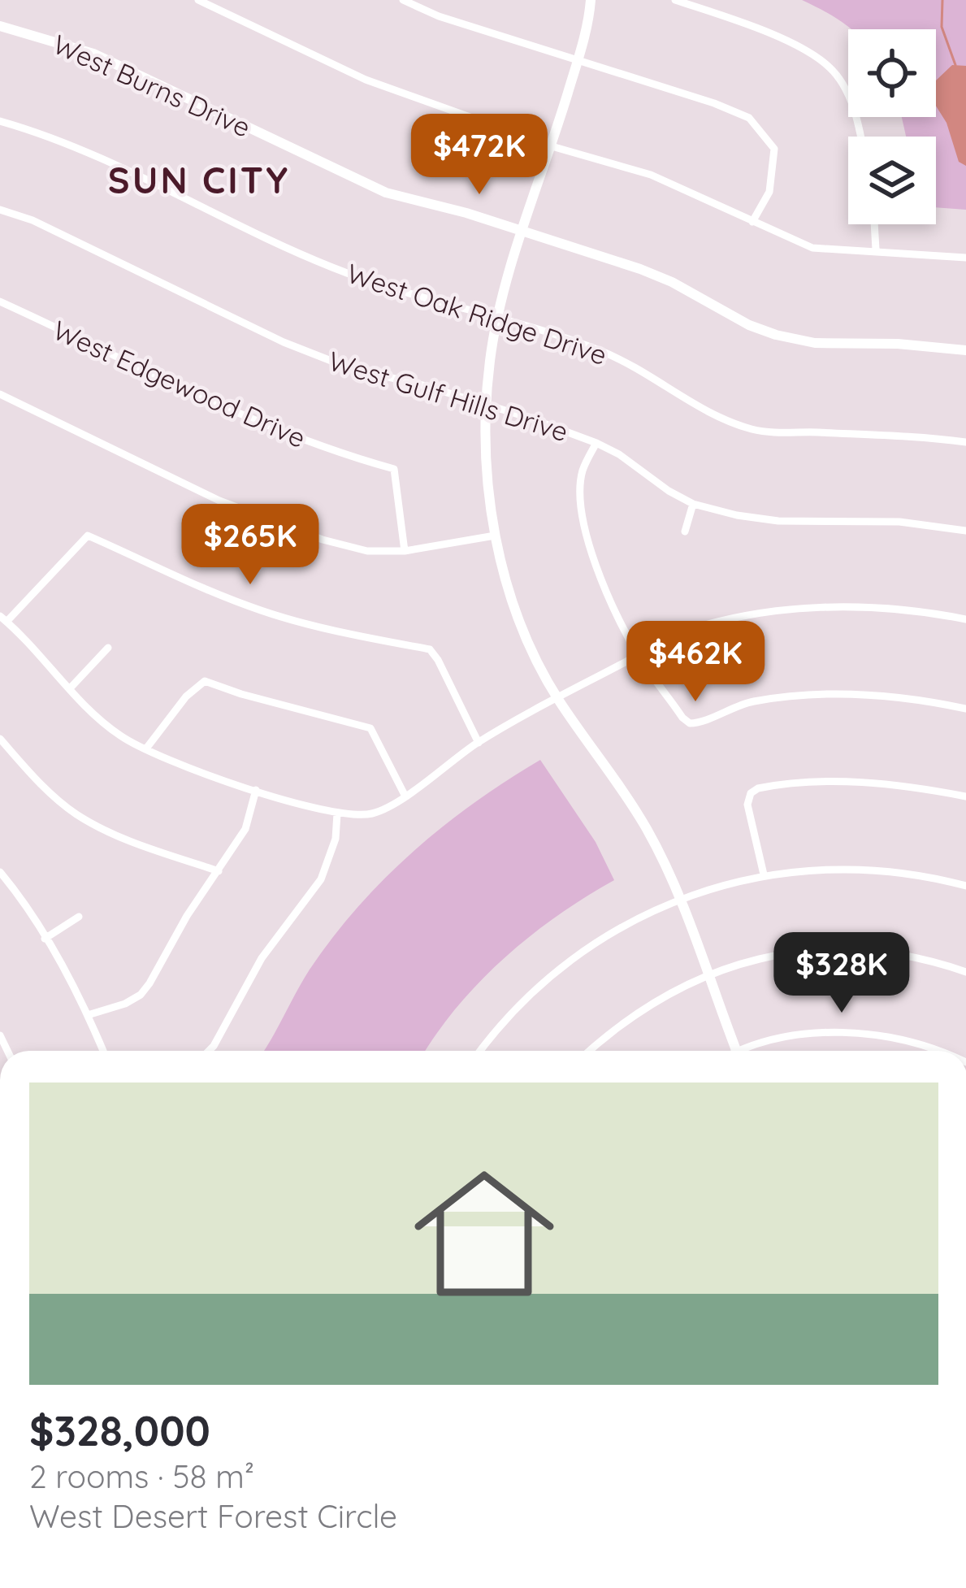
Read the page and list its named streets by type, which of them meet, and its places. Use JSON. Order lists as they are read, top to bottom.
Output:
{
  "streets": {
    "street": [
      "West Burns Drive",
      "West Oak Ridge Drive",
      "West Edgewood Drive",
      "West Gulf Hills Drive"
    ]
  },
  "districts": ["SUN CITY"],
  "page": {
    "price": [
      "$472K",
      "$265K",
      "$462K",
      "$328K"
    ],
    "list": [
      {
        "name": "$328,000",
        "note": "2 rooms · 58 m² · West Desert Forest Circle"
      }
    ]
  }
}
